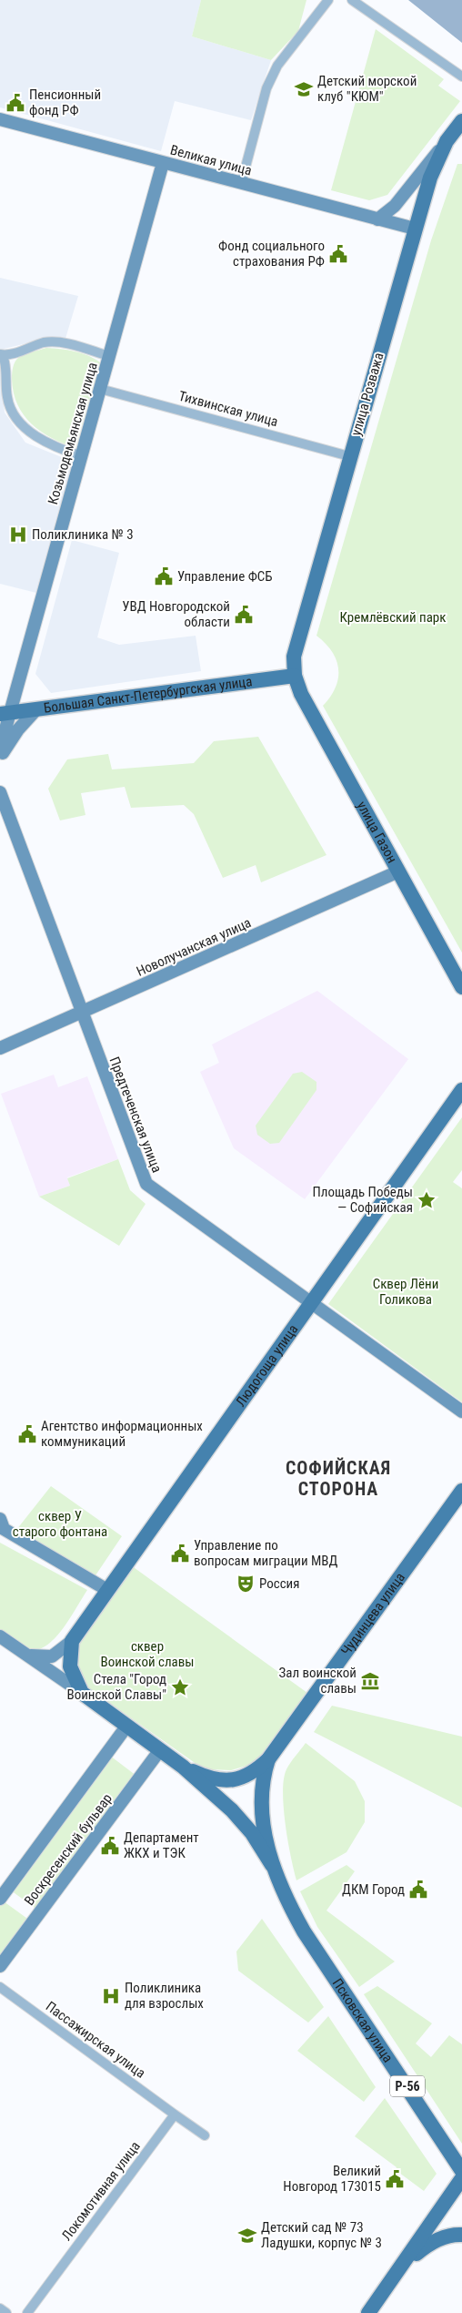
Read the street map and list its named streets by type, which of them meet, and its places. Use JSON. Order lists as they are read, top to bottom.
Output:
{
  "streets": {
    "main road": [
      "улица Розважа",
      "Большая Санкт-Петербургская улица",
      "улица Газон",
      "Людогоща улица",
      "Чудинцева улица",
      "Псковская улица",
      "Р-56"
    ],
    "street": [
      "Великая улица",
      "Тихвинская улица",
      "Козьмодемьянская улица",
      "Новолучанская улица",
      "Предтеченская улица",
      "Воскресенский бульвар",
      "Пассажирская улица",
      "Локомотивная улица"
    ]
  },
  "crossings": [
    ["Великая улица", "улица Розважа"],
    ["Великая улица", "Козьмодемьянская улица"],
    ["улица Розважа", "Тихвинская улица"],
    ["улица Розважа", "Большая Санкт-Петербургская улица"],
    ["улица Розважа", "улица Газон"],
    ["Тихвинская улица", "Козьмодемьянская улица"],
    ["Козьмодемьянская улица", "Большая Санкт-Петербургская улица"],
    ["Большая Санкт-Петербургская улица", "улица Газон"],
    ["улица Газон", "Новолучанская улица"],
    ["Новолучанская улица", "Предтеченская улица"],
    ["Предтеченская улица", "Людогоща улица"],
    ["Чудинцева улица", "Псковская улица"],
    ["Пассажирская улица", "Локомотивная улица"]
  ],
  "districts": ["СОФИЙСКАЯ СТОРОНА"],
  "parks": [
    "Кремлёвский парк",
    "Сквер Лёни Голикова",
    "сквер У старого фонтана",
    "сквер Воинской славы"
  ],
  "places": {
    "school or university": ["Детский морской клуб \"КЮМ\"", "Детский сад № 73 Ладушки, корпус № 3"],
    "public building": [
      "Пенсионный фонд РФ",
      "Фонд социального страхования РФ",
      "Управление ФСБ",
      "УВД Новгородской области",
      "Агентство информационных коммуникаций",
      "Управление по вопросам миграции МВД",
      "Департамент ЖКХ и ТЭК",
      "ДКМ Город",
      "Великий Новгород 173015"
    ],
    "hospital": ["Поликлиника № 3", "Поликлиника для взрослых"],
    "place": ["Площадь Победы — Софийская", "Стела \"Город Воинской Славы\""],
    "theatre": ["Россия"],
    "museum": ["Зал воинской славы"]
  }
}
